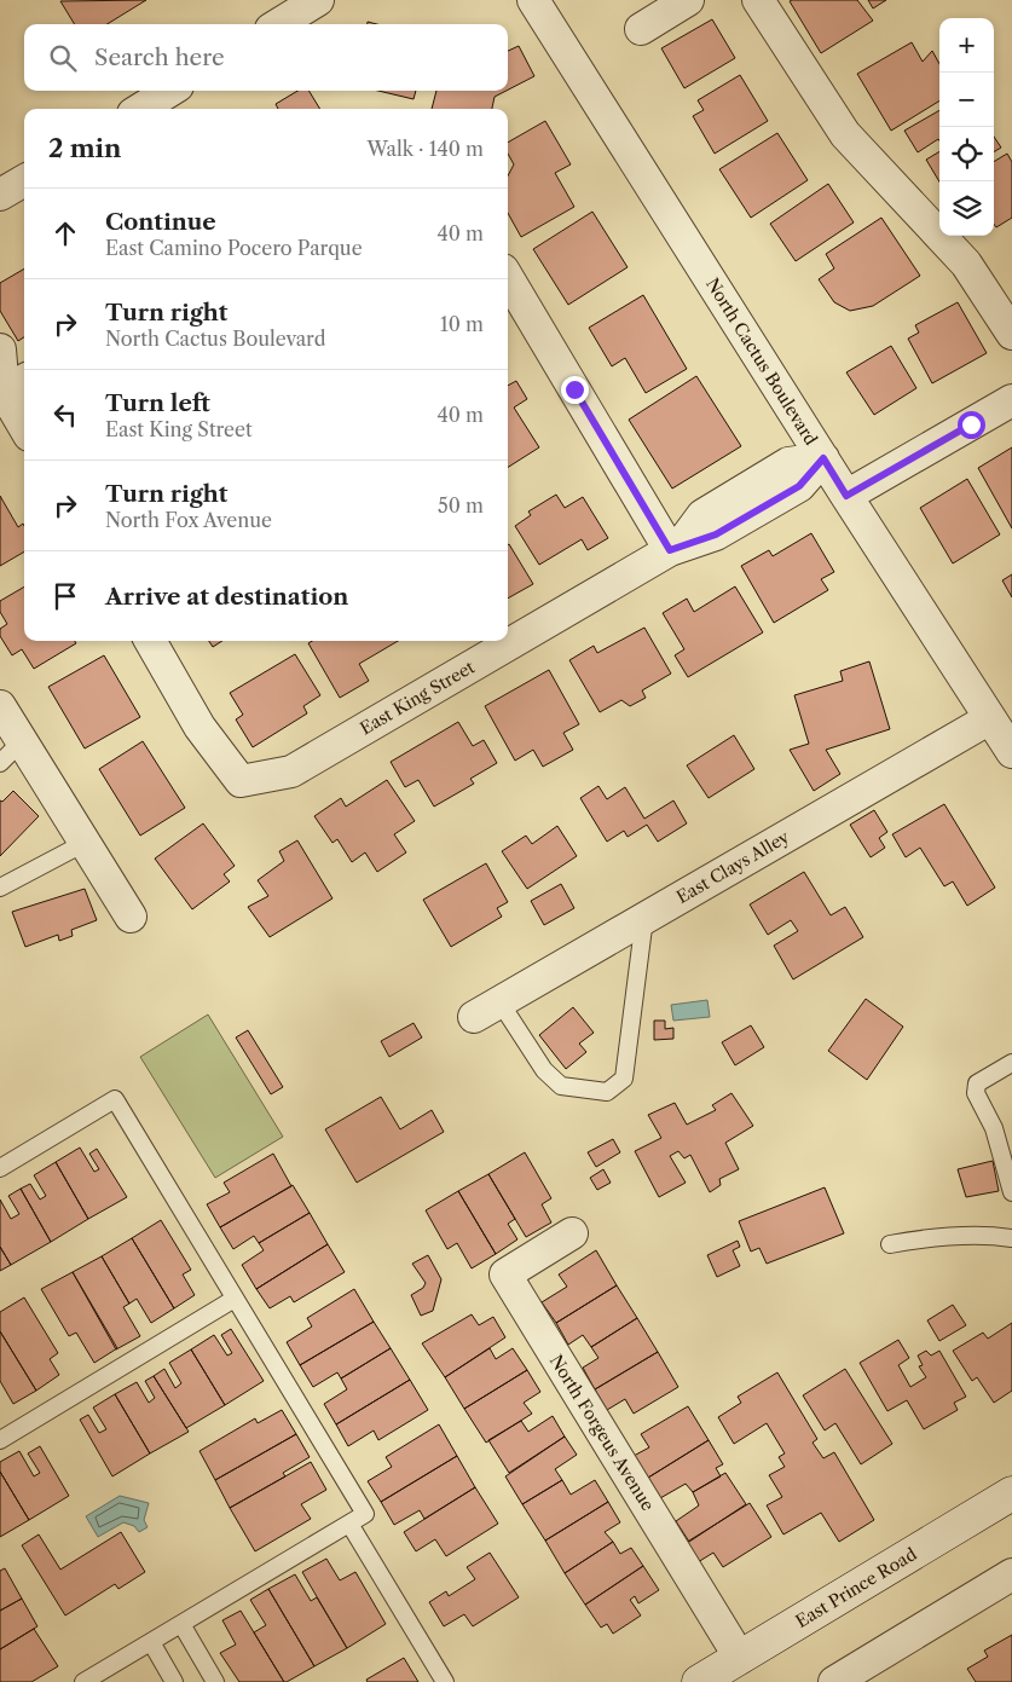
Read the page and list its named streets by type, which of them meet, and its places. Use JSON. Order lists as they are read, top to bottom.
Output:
{
  "streets": {
    "main road": ["East Prince Road"],
    "street": [
      "North Cactus Boulevard",
      "East King Street",
      "East Clays Alley",
      "North Forgeus Avenue"
    ]
  },
  "crossings": [
    ["North Cactus Boulevard", "East King Street"],
    ["North Cactus Boulevard", "East Clays Alley"],
    ["North Forgeus Avenue", "East Prince Road"]
  ],
  "page": {
    "map_buttons": ["+", "−"],
    "search": "Search here",
    "heading": ["2 min", "Walk · 140 m"],
    "list": [
      ["Continue", "East Camino Pocero Parque", "40 m"],
      ["Turn right", "North Cactus Boulevard", "10 m"],
      ["Turn left", "East King Street", "40 m"],
      ["Turn right", "North Fox Avenue", "50 m"],
      "Arrive at destination"
    ]
  }
}
